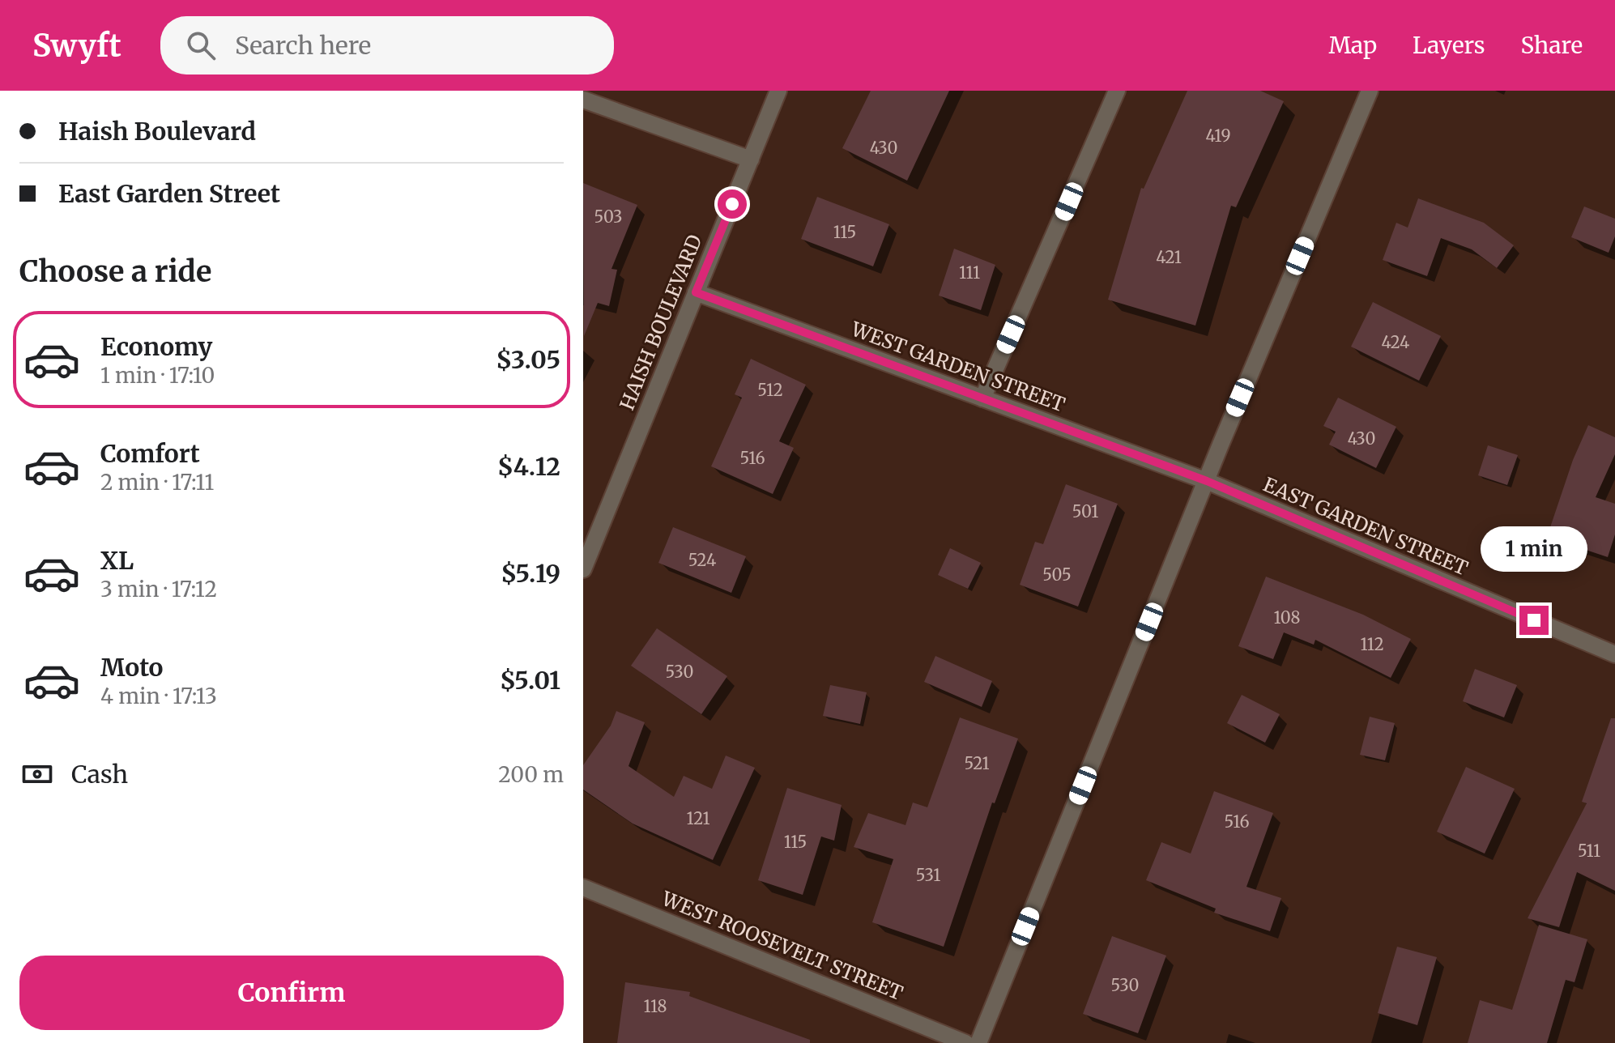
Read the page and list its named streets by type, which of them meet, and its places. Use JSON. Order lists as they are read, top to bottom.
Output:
{
  "streets": {
    "street": [
      "HAISH BOULEVARD",
      "WEST GARDEN STREET",
      "EAST GARDEN STREET",
      "WEST ROOSEVELT STREET"
    ]
  },
  "crossings": [
    ["HAISH BOULEVARD", "WEST GARDEN STREET"],
    ["WEST GARDEN STREET", "EAST GARDEN STREET"]
  ],
  "house_numbers": [
    "419",
    "430",
    "503",
    "115",
    "421",
    "111",
    "424",
    "512",
    "430",
    "516",
    "501",
    "524",
    "505",
    "108",
    "112",
    "530",
    "521",
    "121",
    "516",
    "115",
    "511",
    "531",
    "530",
    "118"
  ],
  "page": {
    "header": "Swyft",
    "search": "Search here",
    "nav": ["Map", "Layers", "Share"],
    "banner": ["Haish Boulevard", "East Garden Street"],
    "heading": "Choose a ride",
    "list": [
      {
        "name": "Economy",
        "note": "1 min · 17:10",
        "value": "$3.05"
      },
      {
        "name": "Comfort",
        "note": "2 min · 17:11",
        "value": "$4.12"
      },
      {
        "name": "XL",
        "note": "3 min · 17:12",
        "value": "$5.19"
      },
      {
        "name": "Moto",
        "note": "4 min · 17:13",
        "value": "$5.01"
      }
    ],
    "bubble": "1 min",
    "pay": ["Cash", "200 m"],
    "buttons": "Confirm"
  }
}
